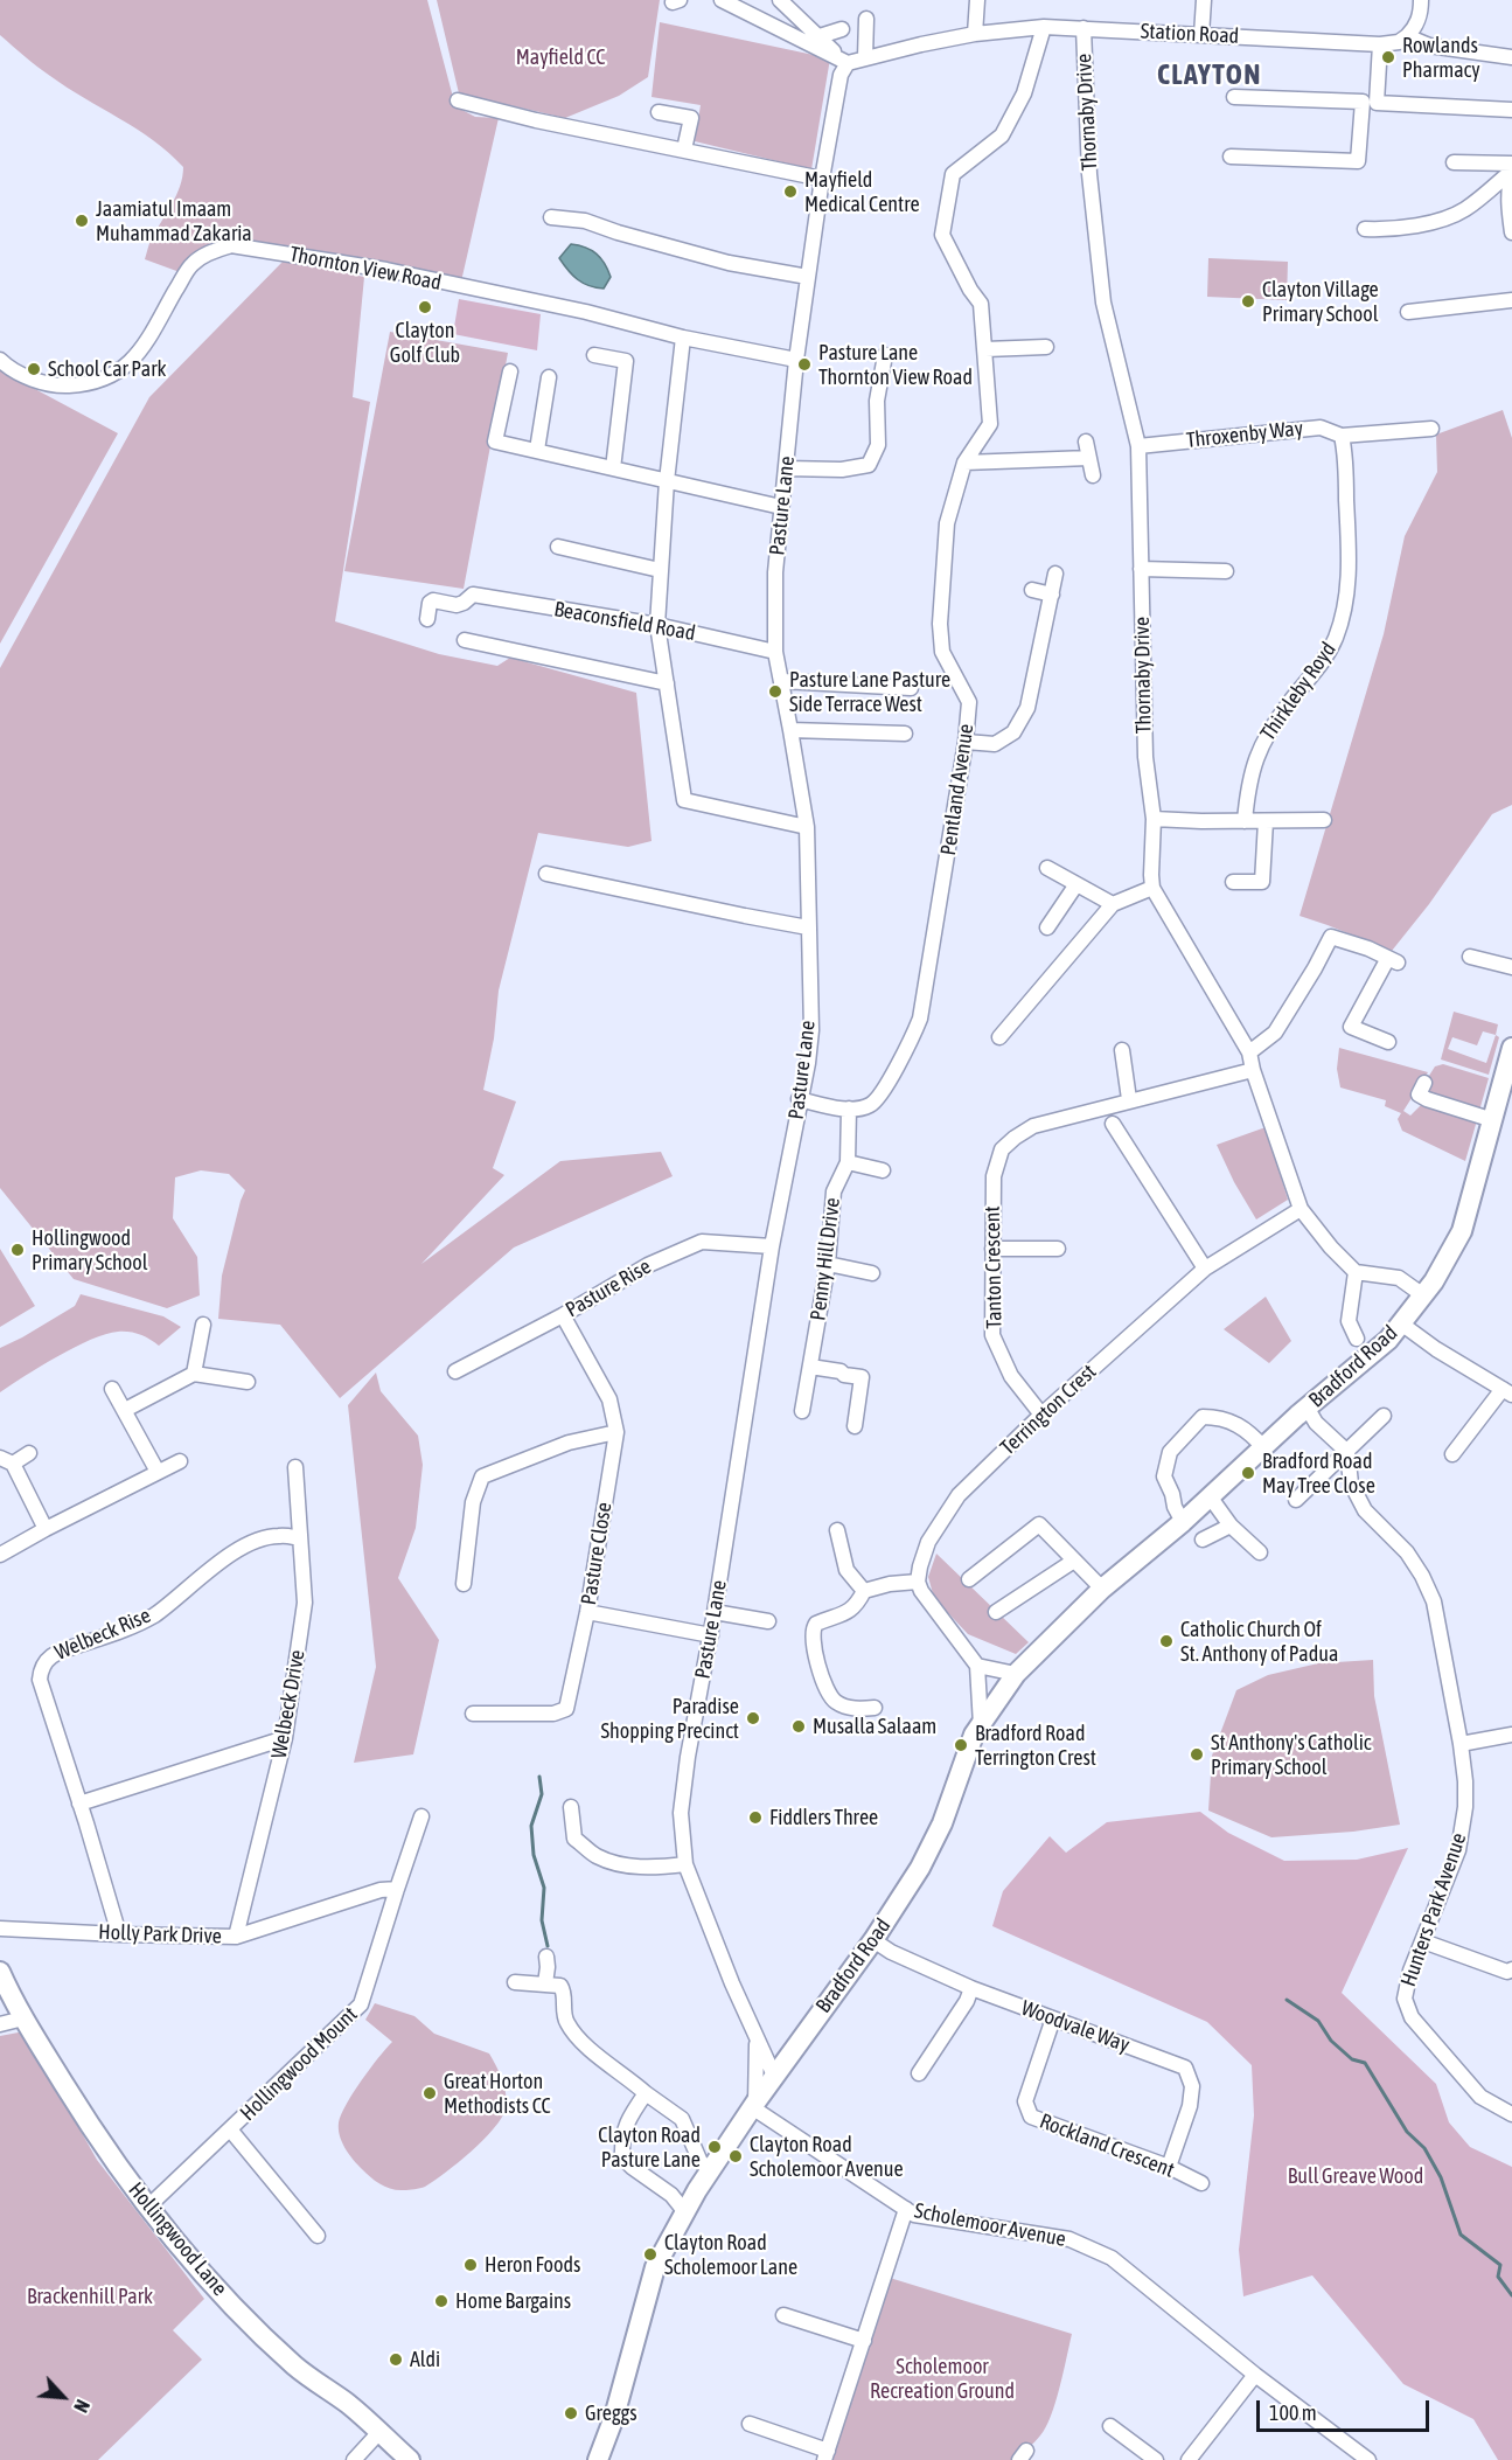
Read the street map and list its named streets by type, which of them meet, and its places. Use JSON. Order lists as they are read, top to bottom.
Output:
{
  "streets": {
    "street": [
      "Station Road",
      "Thornaby Drive",
      "Thornton View Road",
      "Throxenby Way",
      "Pasture Lane",
      "Beaconsfield Road",
      "Thirkleby Royd",
      "Pentland Avenue",
      "Penny Hill Drive",
      "Tanton Crescent",
      "Pasture Rise",
      "Bradford Road",
      "Terrington Crest",
      "Pasture Close",
      "Welbeck Rise",
      "Welbeck Drive",
      "Hunters Park Avenue",
      "Holly Park Drive",
      "Woodvale Way",
      "Hollingwood Mount",
      "Rockland Crescent",
      "Scholemoor Avenue",
      "Hollingwood Lane"
    ]
  },
  "crossings": [
    ["Station Road", "Thornaby Drive"],
    ["Station Road", "Pentland Avenue"],
    ["Thornaby Drive", "Throxenby Way"],
    ["Thornton View Road", "Pasture Lane"],
    ["Throxenby Way", "Thirkleby Royd"],
    ["Pasture Lane", "Beaconsfield Road"],
    ["Pasture Lane", "Pasture Rise"],
    ["Pasture Lane", "Bradford Road"],
    ["Pasture Lane", "Scholemoor Avenue"],
    ["Pentland Avenue", "Penny Hill Drive"],
    ["Tanton Crescent", "Terrington Crest"],
    ["Pasture Rise", "Pasture Close"],
    ["Bradford Road", "Woodvale Way"],
    ["Bradford Road", "Scholemoor Avenue"],
    ["Welbeck Rise", "Welbeck Drive"],
    ["Welbeck Rise", "Holly Park Drive"],
    ["Welbeck Drive", "Holly Park Drive"],
    ["Holly Park Drive", "Hollingwood Mount"],
    ["Woodvale Way", "Rockland Crescent"],
    ["Hollingwood Mount", "Hollingwood Lane"]
  ],
  "districts": ["CLAYTON"],
  "parks": [
    "Mayfield CC",
    "Bull Greave Wood",
    "Brackenhill Park",
    "Scholemoor Recreation Ground"
  ],
  "places": [
    "Rowlands Pharmacy",
    "Mayfield Medical Centre",
    "Jaamiatul Imaam Muhammad Zakaria",
    "Clayton Village Primary School",
    "Clayton Golf Club",
    "Pasture Lane Thornton View Road",
    "School Car Park",
    "Pasture Lane Pasture Side Terrace West",
    "Hollingwood Primary School",
    "Bradford Road May Tree Close",
    "Catholic Church Of St. Anthony of Padua",
    "Paradise Shopping Precinct",
    "Musalla Salaam",
    "Bradford Road Terrington Crest",
    "St Anthony's Catholic Primary School",
    "Fiddlers Three",
    "Great Horton Methodists CC",
    "Clayton Road Pasture Lane",
    "Clayton Road Scholemoor Avenue",
    "Clayton Road Scholemoor Lane",
    "Heron Foods",
    "Home Bargains",
    "Aldi",
    "Greggs"
  ],
  "scale_bar": "100 m",
  "north": "bottom right"
}
